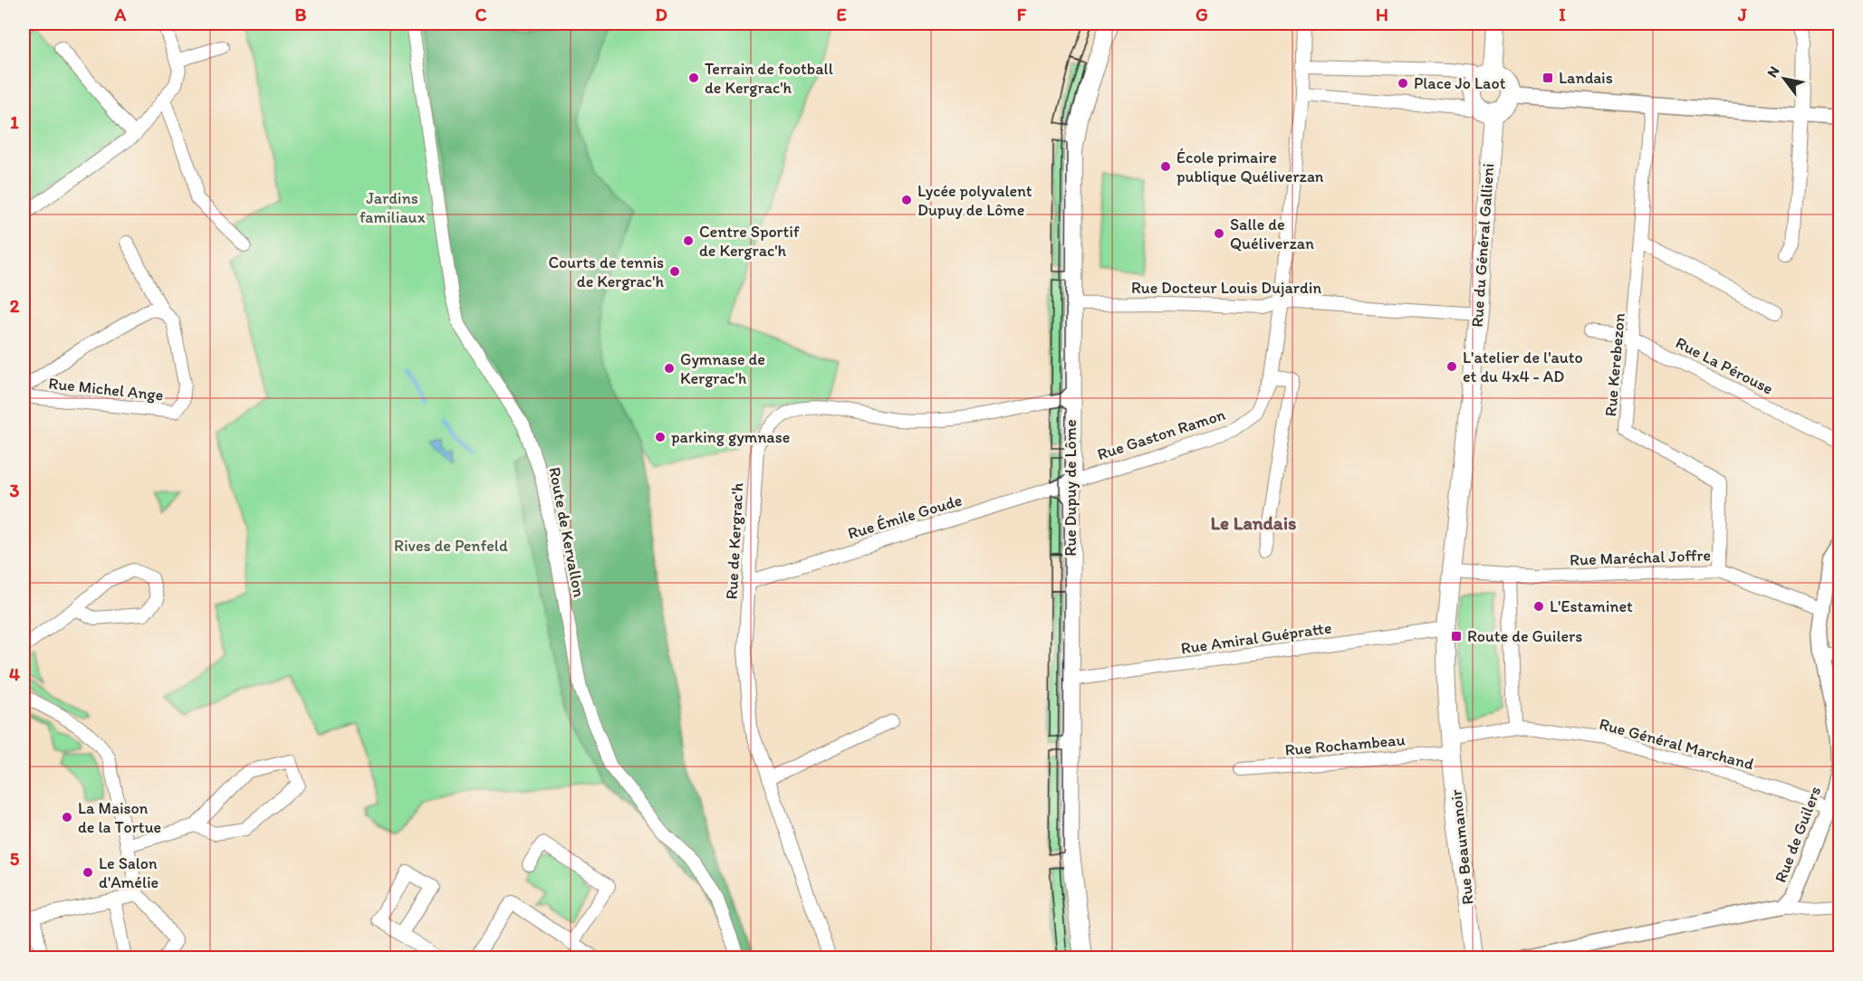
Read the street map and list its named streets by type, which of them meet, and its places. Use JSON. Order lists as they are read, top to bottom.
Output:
{
  "streets": {
    "main road": ["Rue du Général Gallieni", "Rue Dupuy de Lôme", "Rue Beaumanoir"],
    "street": [
      "Rue Docteur Louis Dujardin",
      "Rue Kerebezon",
      "Rue La Pérouse",
      "Rue Michel Ange",
      "Rue Gaston Ramon",
      "Rue Émile Goude",
      "Route de Kervallon",
      "Rue de Kergrac'h",
      "Rue Maréchal Joffre",
      "Rue Amiral Guépratte",
      "Rue Général Marchand",
      "Rue Rochambeau",
      "Rue de Guilers"
    ]
  },
  "crossings": [
    ["Rue du Général Gallieni", "Rue Docteur Louis Dujardin"],
    ["Rue du Général Gallieni", "Rue Maréchal Joffre"],
    ["Rue du Général Gallieni", "Rue Amiral Guépratte"],
    ["Rue du Général Gallieni", "Rue Beaumanoir"],
    ["Rue Docteur Louis Dujardin", "Rue Gaston Ramon"],
    ["Rue Docteur Louis Dujardin", "Rue Dupuy de Lôme"],
    ["Rue Kerebezon", "Rue La Pérouse"],
    ["Rue Kerebezon", "Rue Maréchal Joffre"],
    ["Rue Gaston Ramon", "Rue Dupuy de Lôme"],
    ["Rue Gaston Ramon", "Rue Émile Goude"],
    ["Rue Dupuy de Lôme", "Rue Émile Goude"],
    ["Rue Dupuy de Lôme", "Rue de Kergrac'h"],
    ["Rue Dupuy de Lôme", "Rue Amiral Guépratte"],
    ["Rue Émile Goude", "Rue de Kergrac'h"],
    ["Rue Maréchal Joffre", "Rue de Guilers"],
    ["Rue Amiral Guépratte", "Rue Beaumanoir"],
    ["Rue Général Marchand", "Rue Rochambeau"],
    ["Rue Général Marchand", "Rue de Guilers"],
    ["Rue Général Marchand", "Rue Beaumanoir"],
    ["Rue Rochambeau", "Rue Beaumanoir"]
  ],
  "districts": ["Le Landais"],
  "parks": ["Jardins familiaux", "Rives de Penfeld"],
  "places": {
    "other": [
      "Terrain de football de Kergrac'h",
      "Place Jo Laot",
      "École primaire publique Quéliverzan",
      "Lycée polyvalent Dupuy de Lôme",
      "Salle de Quéliverzan",
      "Centre Sportif de Kergrac'h",
      "Courts de tennis de Kergrac'h",
      "L'atelier de l'auto et du 4x4 - AD",
      "Gymnase de Kergrac'h",
      "parking gymnase",
      "L'Estaminet",
      "La Maison de la Tortue",
      "Le Salon d'Amélie"
    ],
    "transit": ["Landais", "Route de Guilers"]
  },
  "north": "top left",
  "grid": {
    "columns": [
      "A",
      "B",
      "C",
      "D",
      "E",
      "F",
      "G",
      "H",
      "I",
      "J"
    ],
    "rows": [
      "1",
      "2",
      "3",
      "4",
      "5"
    ]
  }
}
